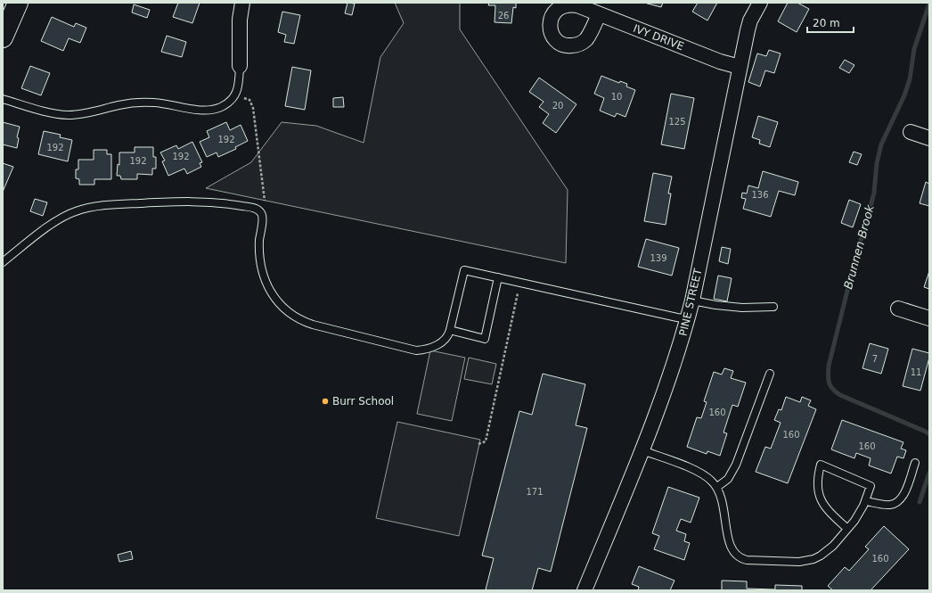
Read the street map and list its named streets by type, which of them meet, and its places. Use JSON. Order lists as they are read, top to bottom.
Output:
{
  "streets": {
    "street": ["IVY DRIVE", "PINE STREET"]
  },
  "crossings": [
    ["IVY DRIVE", "PINE STREET"]
  ],
  "water": ["Brunnen Brook"],
  "places": ["Burr School"],
  "house_numbers": [
    "26",
    "10",
    "20",
    "125",
    "192",
    "192",
    "192",
    "192",
    "136",
    "139",
    "7",
    "11",
    "160",
    "160",
    "160",
    "171",
    "160"
  ],
  "scale_bar": "20 m"
}
